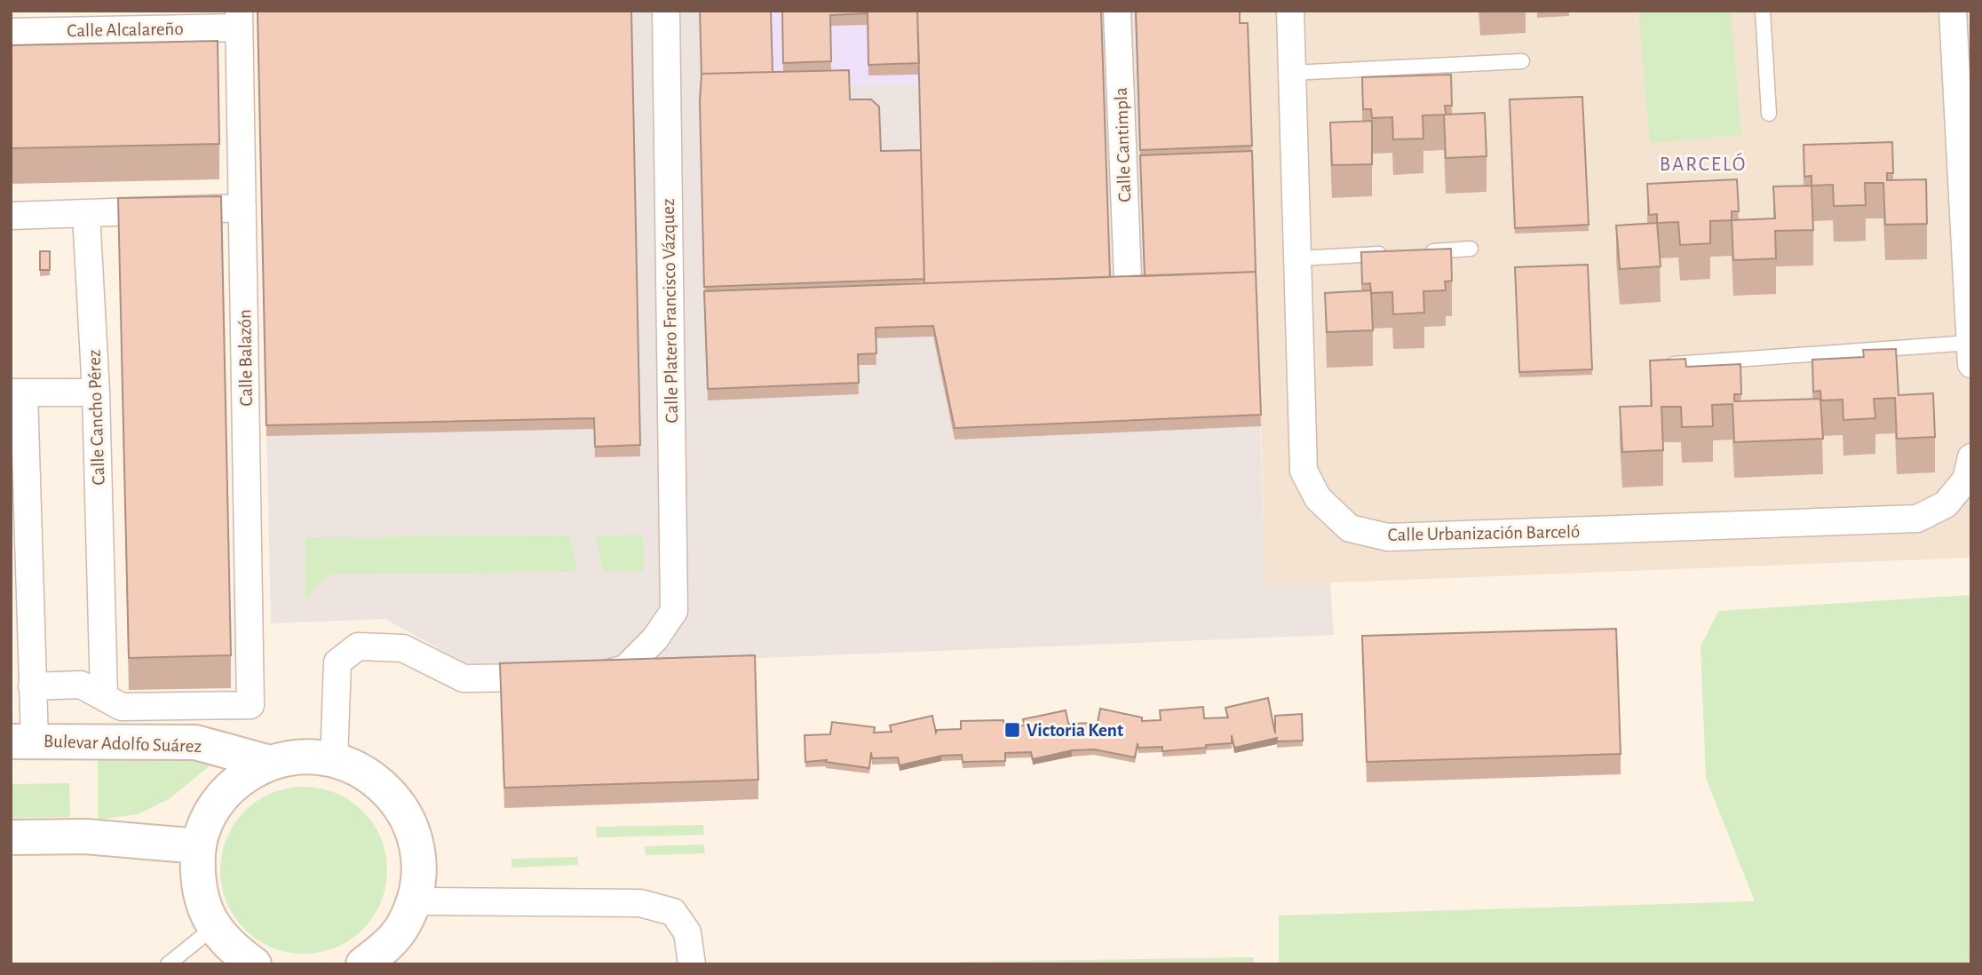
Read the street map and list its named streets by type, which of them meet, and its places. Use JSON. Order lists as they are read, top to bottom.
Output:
{
  "streets": {
    "street": [
      "Calle Alcalareño",
      "Calle Cantimpla",
      "Calle Platero Francisco Vázquez",
      "Calle Balazón",
      "Calle Cancho Pérez",
      "Calle Urbanización Barceló",
      "Bulevar Adolfo Suárez"
    ]
  },
  "crossings": [
    ["Calle Alcalareño", "Calle Balazón"],
    ["Calle Balazón", "Calle Cancho Pérez"]
  ],
  "districts": ["BARCELÓ"],
  "places": {
    "transit": ["Victoria Kent"]
  }
}
